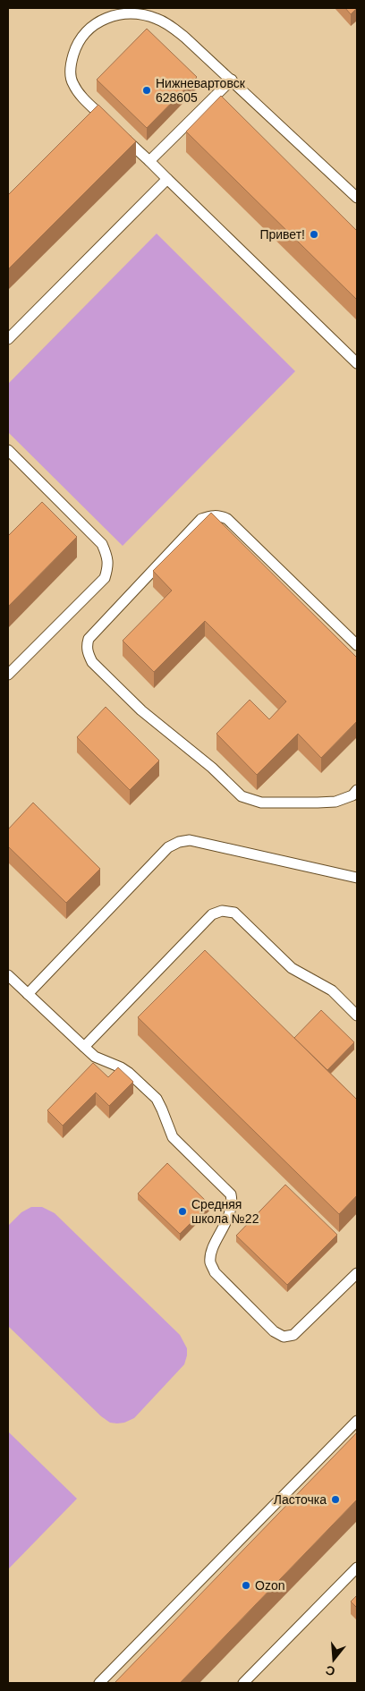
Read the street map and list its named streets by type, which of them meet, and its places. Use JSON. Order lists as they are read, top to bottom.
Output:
{
  "places": [
    "Нижневартовск 628605",
    "Привет!",
    "Средняя школа №22",
    "Ласточка",
    "Ozon"
  ],
  "north": "bottom"
}
